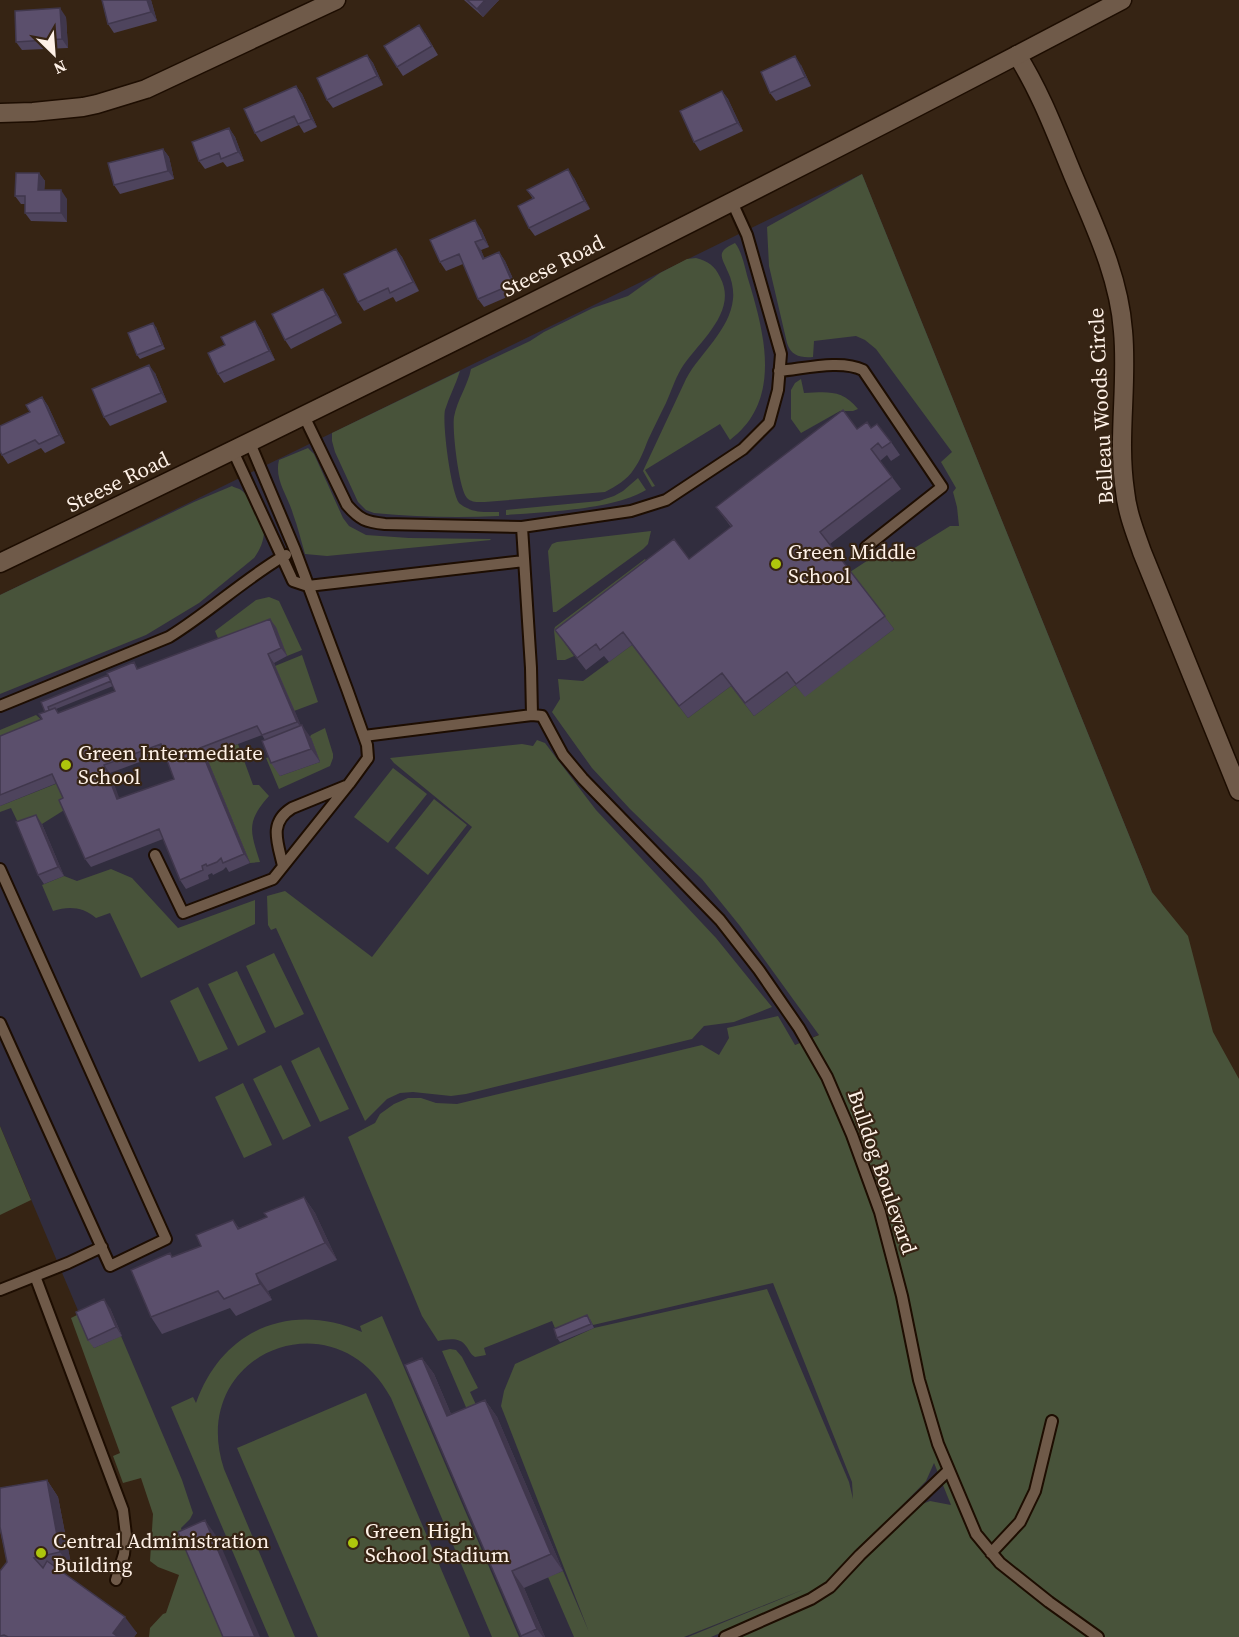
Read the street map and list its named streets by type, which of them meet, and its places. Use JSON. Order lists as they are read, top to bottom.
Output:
{
  "streets": {
    "street": ["Steese Road", "Belleau Woods Circle"],
    "lane": ["Bulldog Boulevard"]
  },
  "crossings": [
    ["Steese Road", "Belleau Woods Circle"]
  ],
  "places": [
    "Green Middle School",
    "Green Intermediate School",
    "Green High School Stadium",
    "Central Administration Building"
  ],
  "north": "bottom right"
}
